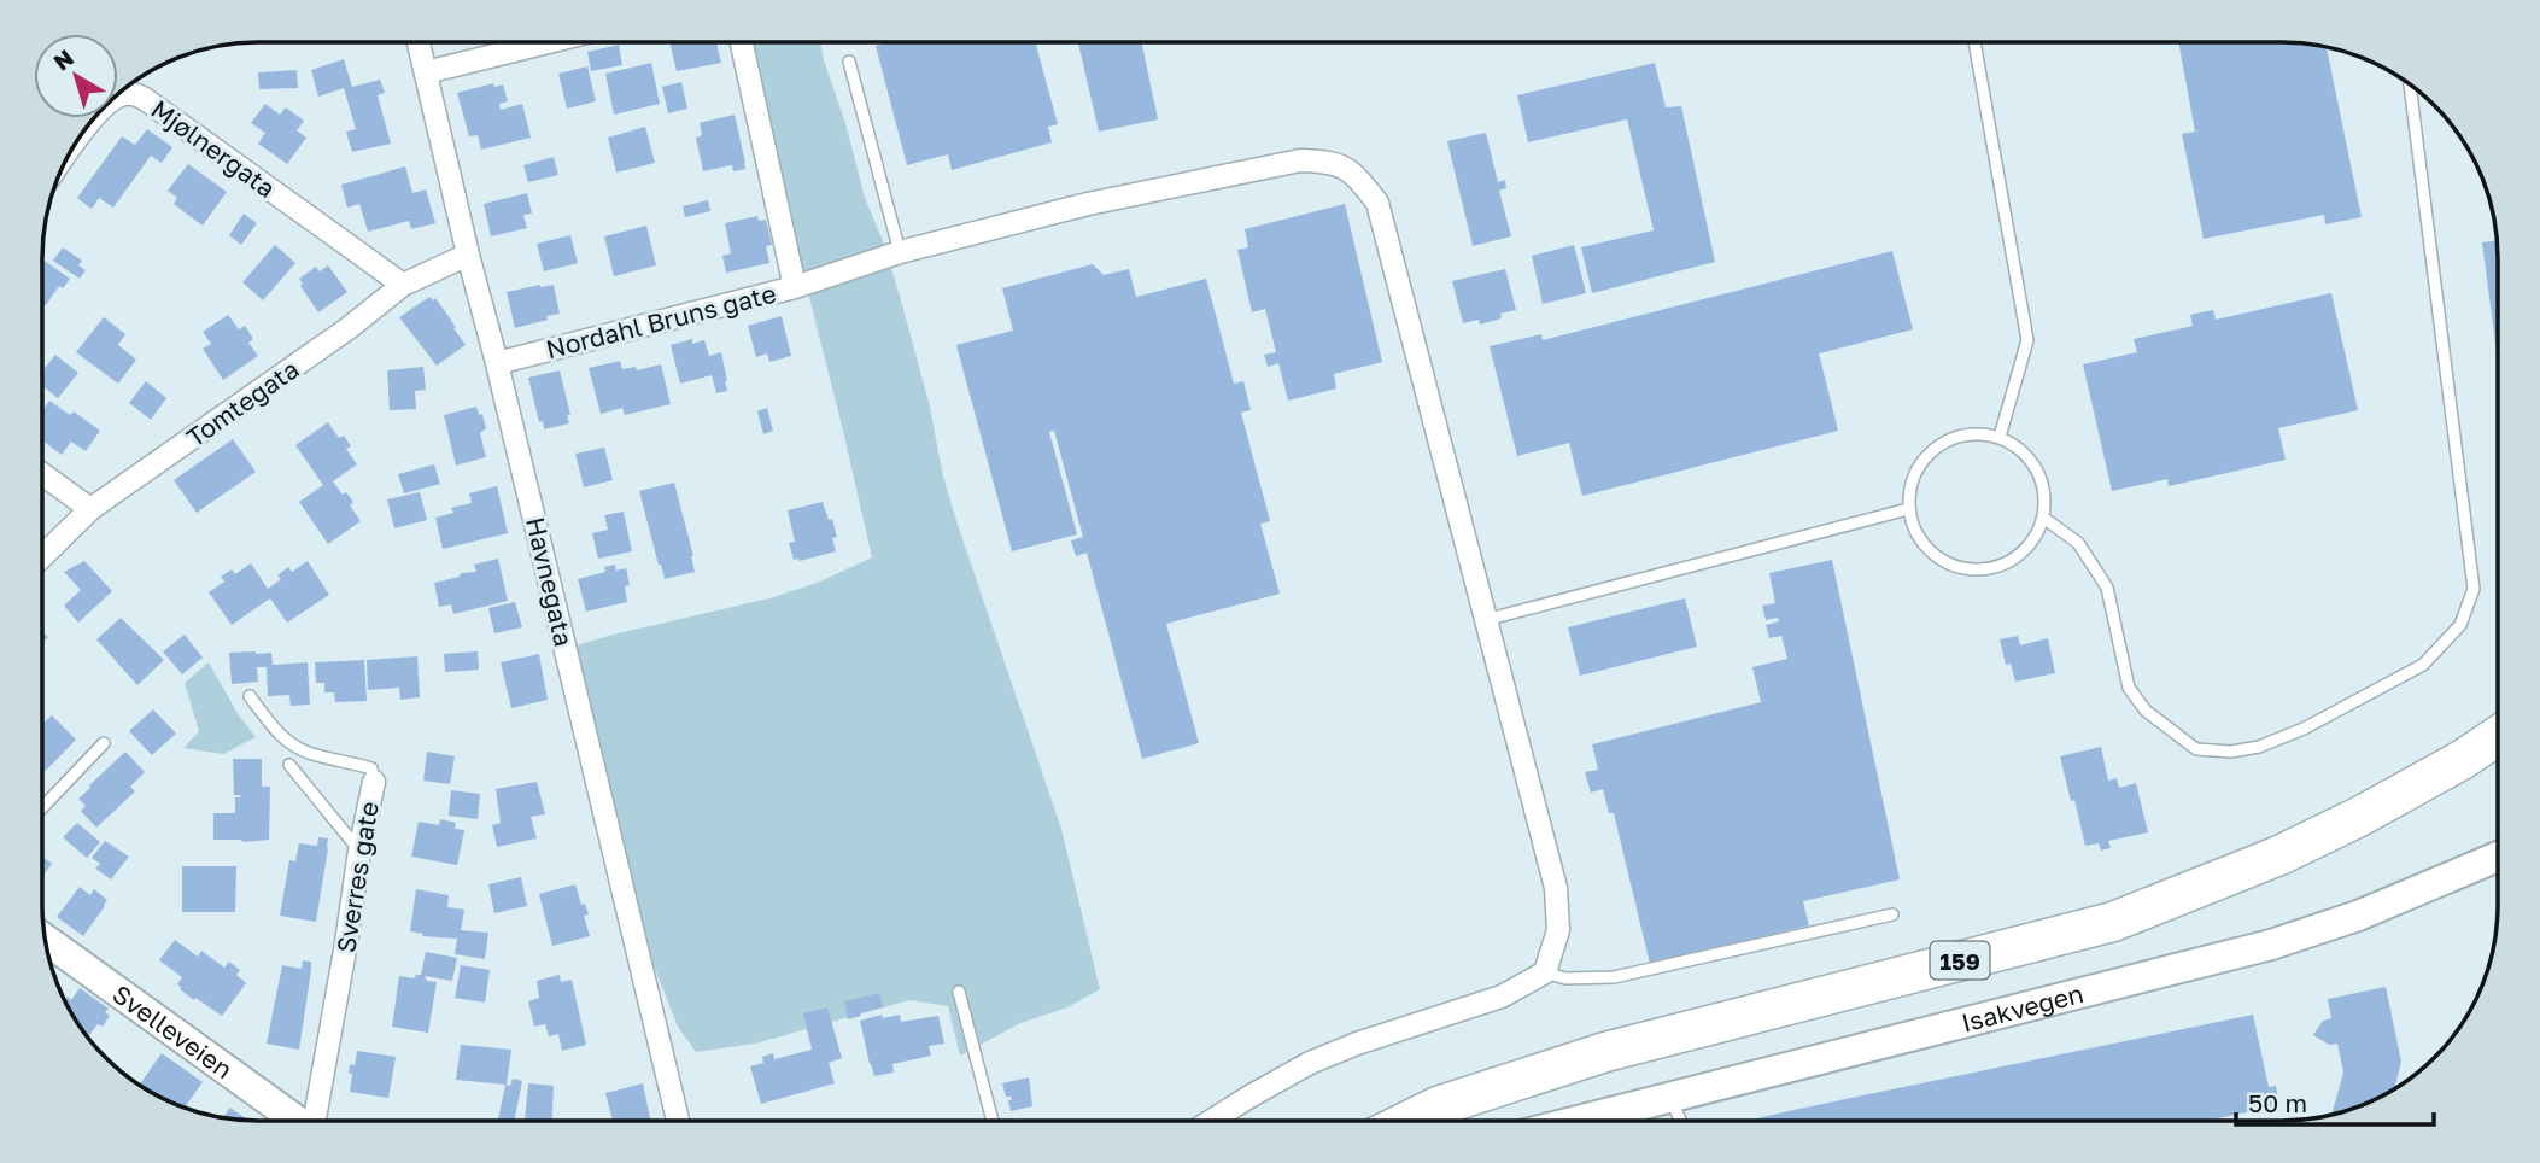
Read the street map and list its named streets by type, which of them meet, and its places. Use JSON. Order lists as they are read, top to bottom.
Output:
{
  "streets": {
    "highway": ["159"],
    "street": [
      "Mjølnergata",
      "Nordahl Bruns gate",
      "Tomtegata",
      "Havnegata",
      "Sverres gate",
      "Isakvegen",
      "Svelleveien"
    ]
  },
  "crossings": [
    ["Mjølnergata", "Tomtegata"],
    ["Nordahl Bruns gate", "Havnegata"],
    ["Tomtegata", "Havnegata"]
  ],
  "scale_bar": "50 m",
  "north": "top left"
}
